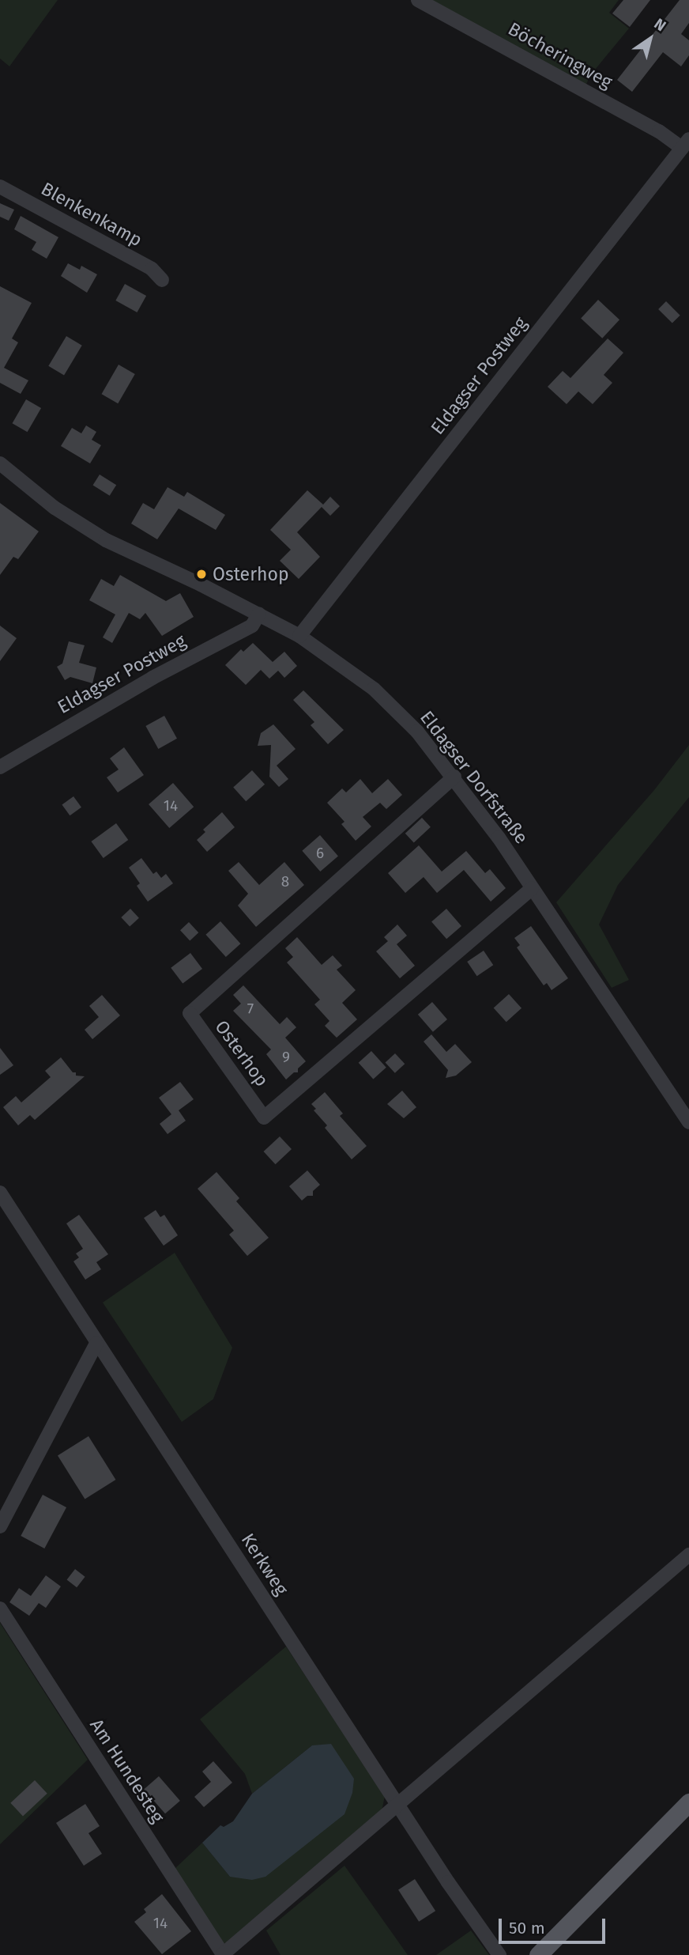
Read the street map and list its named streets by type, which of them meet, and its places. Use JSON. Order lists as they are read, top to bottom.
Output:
{
  "streets": {
    "street": [
      "Böcheringweg",
      "Blenkenkamp",
      "Eldagser Postweg",
      "Eldagser Dorfstraße",
      "Osterhop",
      "Kerkweg",
      "Am Hundesteg"
    ]
  },
  "crossings": [
    ["Böcheringweg", "Eldagser Postweg"],
    ["Eldagser Postweg", "Eldagser Dorfstraße"],
    ["Eldagser Dorfstraße", "Osterhop"]
  ],
  "places": ["Osterhop"],
  "house_numbers": [
    "14",
    "6",
    "8",
    "7",
    "9",
    "14"
  ],
  "scale_bar": "50 m",
  "north": "top right"
}
